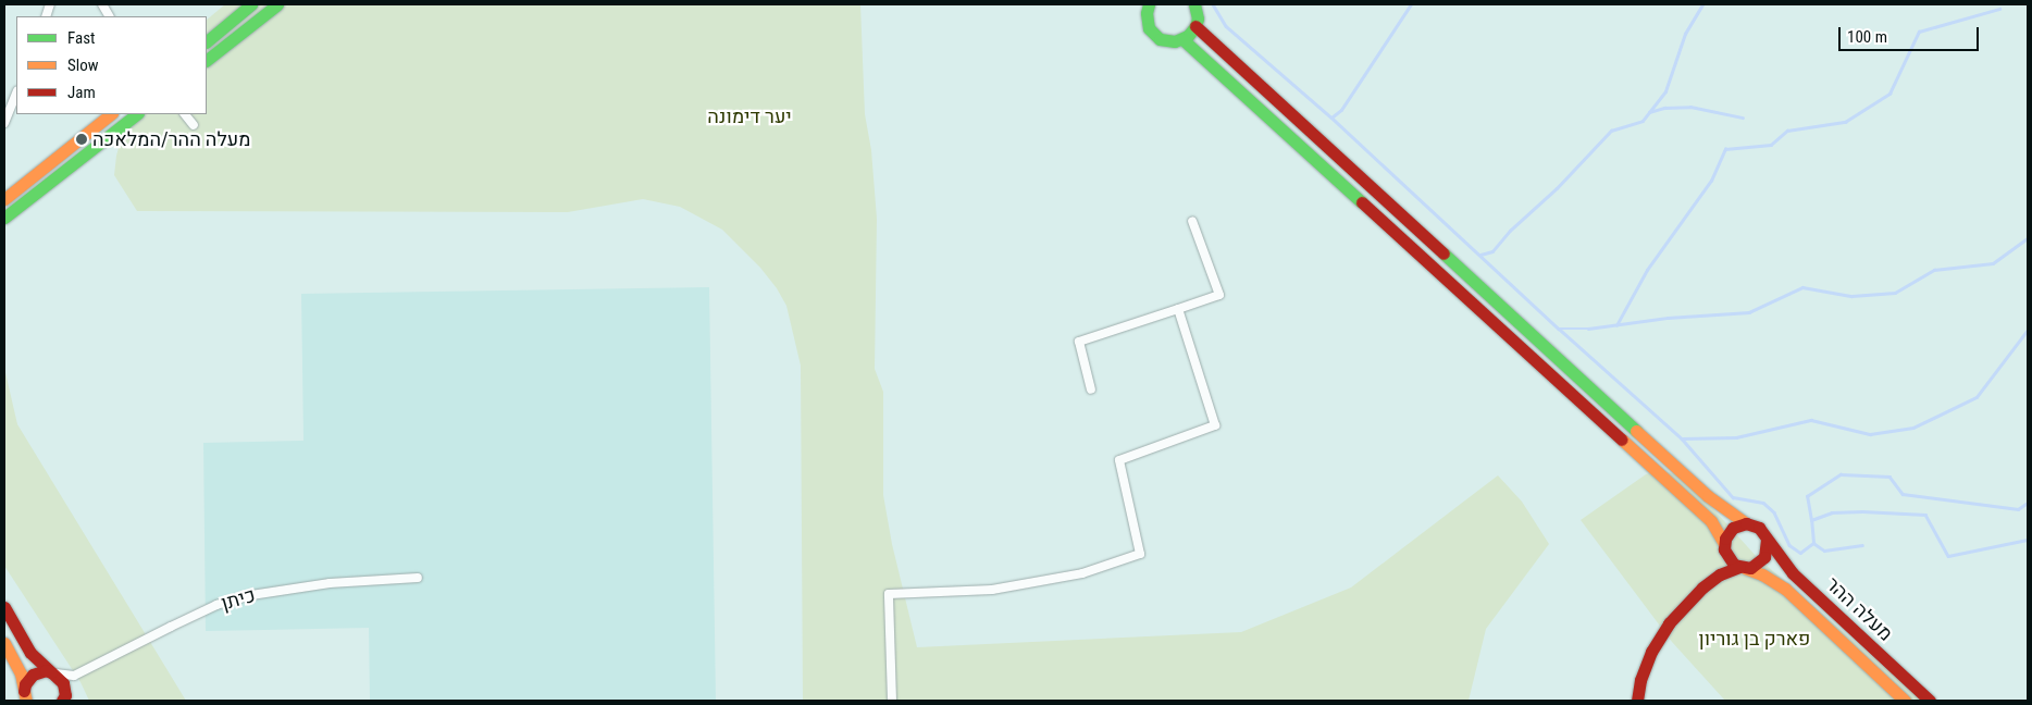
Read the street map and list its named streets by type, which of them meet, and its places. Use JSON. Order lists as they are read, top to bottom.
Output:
{
  "streets": {
    "main road": ["מעלה ההר"],
    "street": ["כיתן"]
  },
  "parks": ["יער דימונה", "פארק בן גוריון"],
  "places": ["מעלה ההר/המלאכה"],
  "legend": ["Fast", "Slow", "Jam"],
  "scale_bar": "100 m"
}
